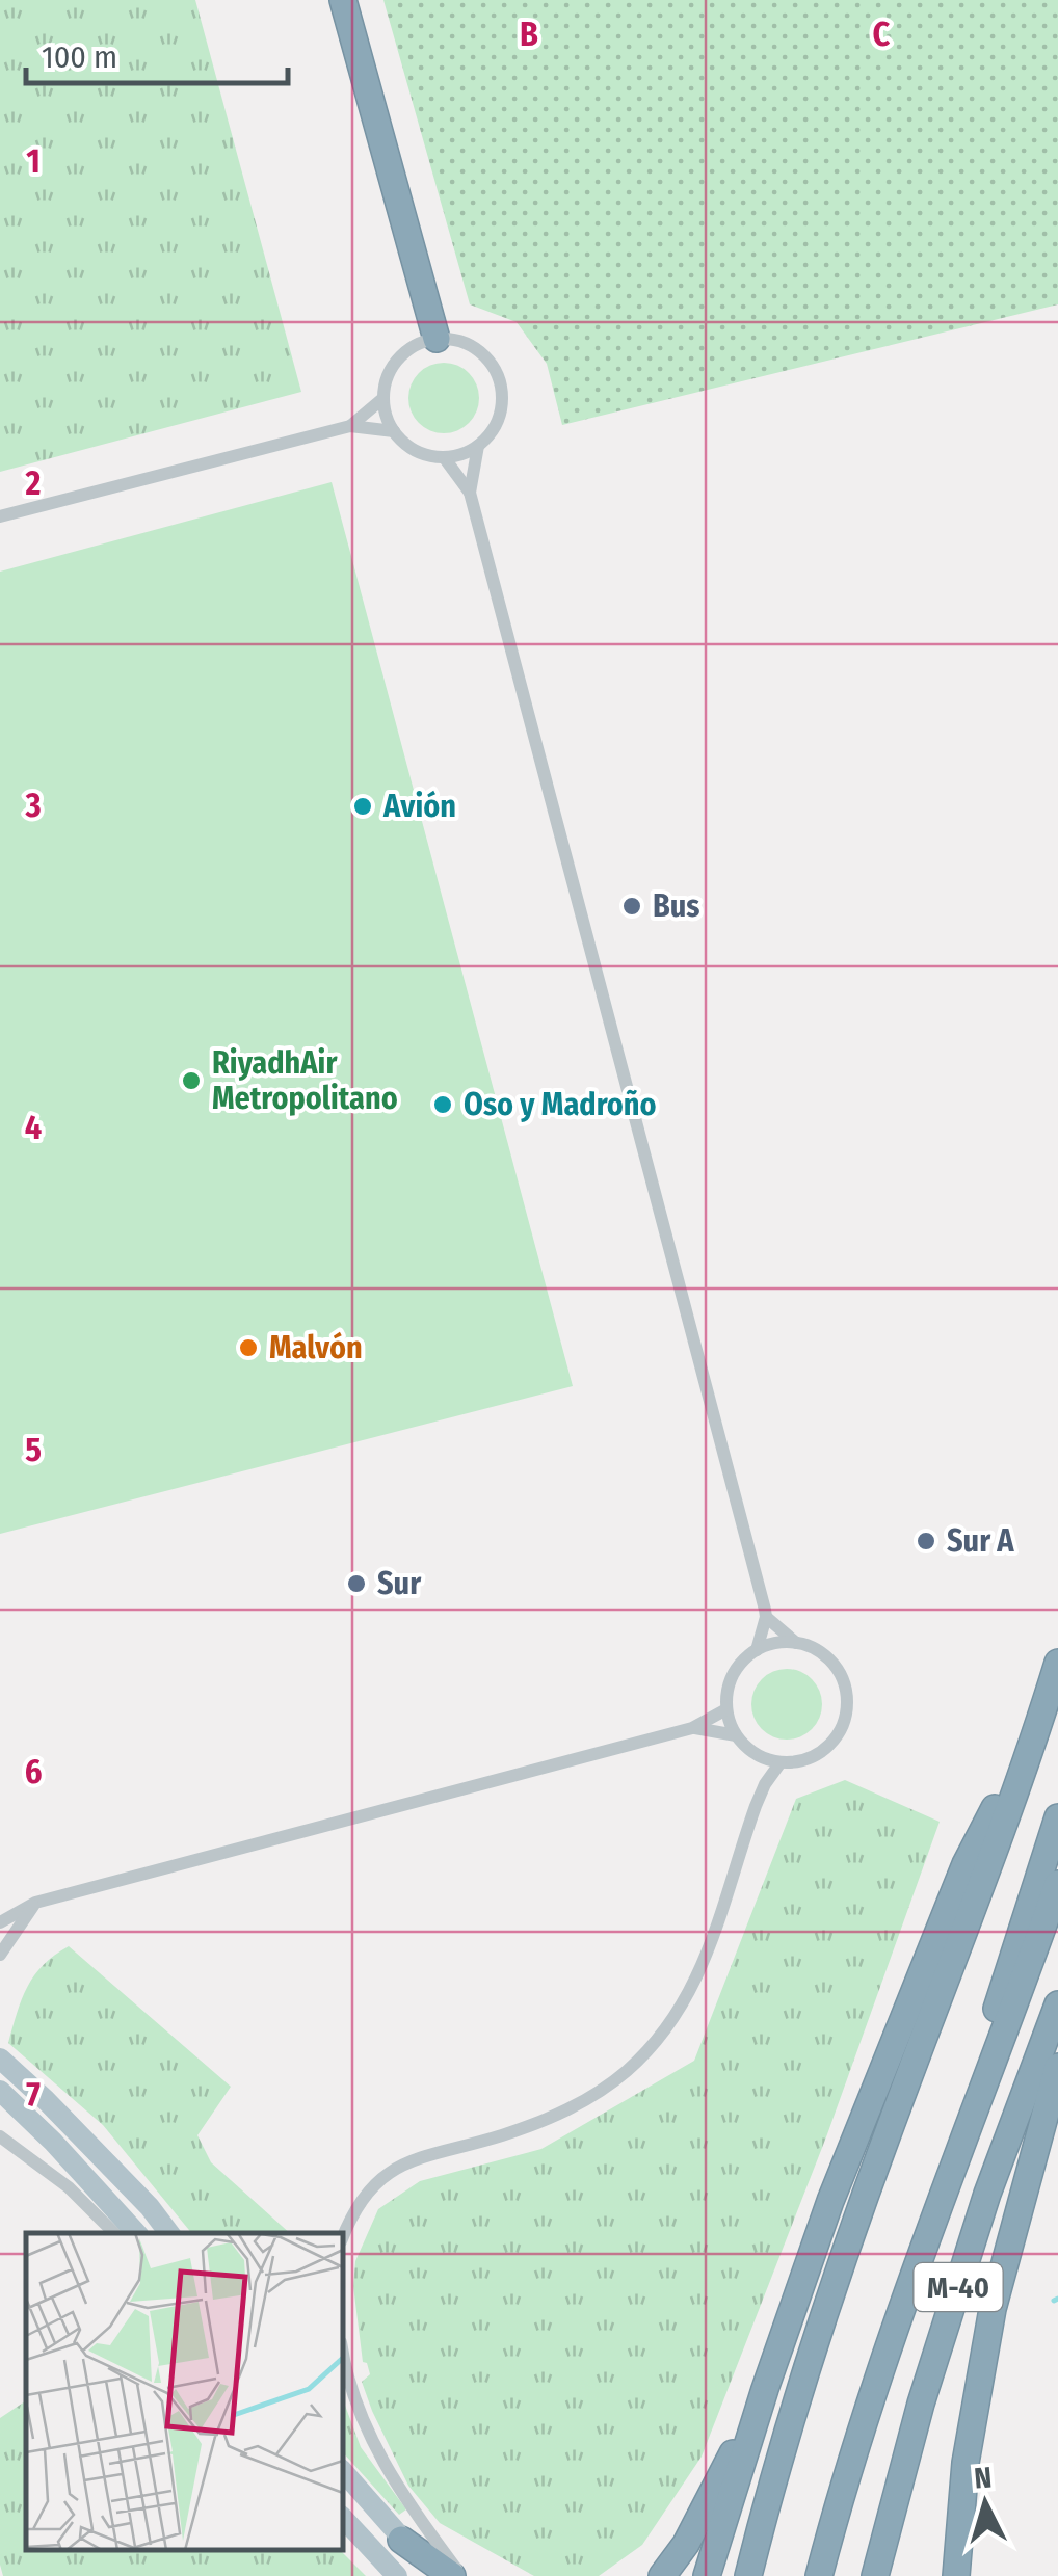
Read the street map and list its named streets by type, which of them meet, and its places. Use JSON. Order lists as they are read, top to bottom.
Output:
{
  "streets": {
    "highway": ["M-40"]
  },
  "places": [
    "Avión",
    "Bus",
    "RiyadhAir Metropolitano",
    "Oso y Madroño",
    "Malvón",
    "Sur A",
    "Sur"
  ],
  "scale_bar": "100 m",
  "north": "top",
  "grid": {
    "columns": ["B", "C"],
    "rows": [
      "1",
      "2",
      "3",
      "4",
      "5",
      "6",
      "7"
    ]
  }
}
